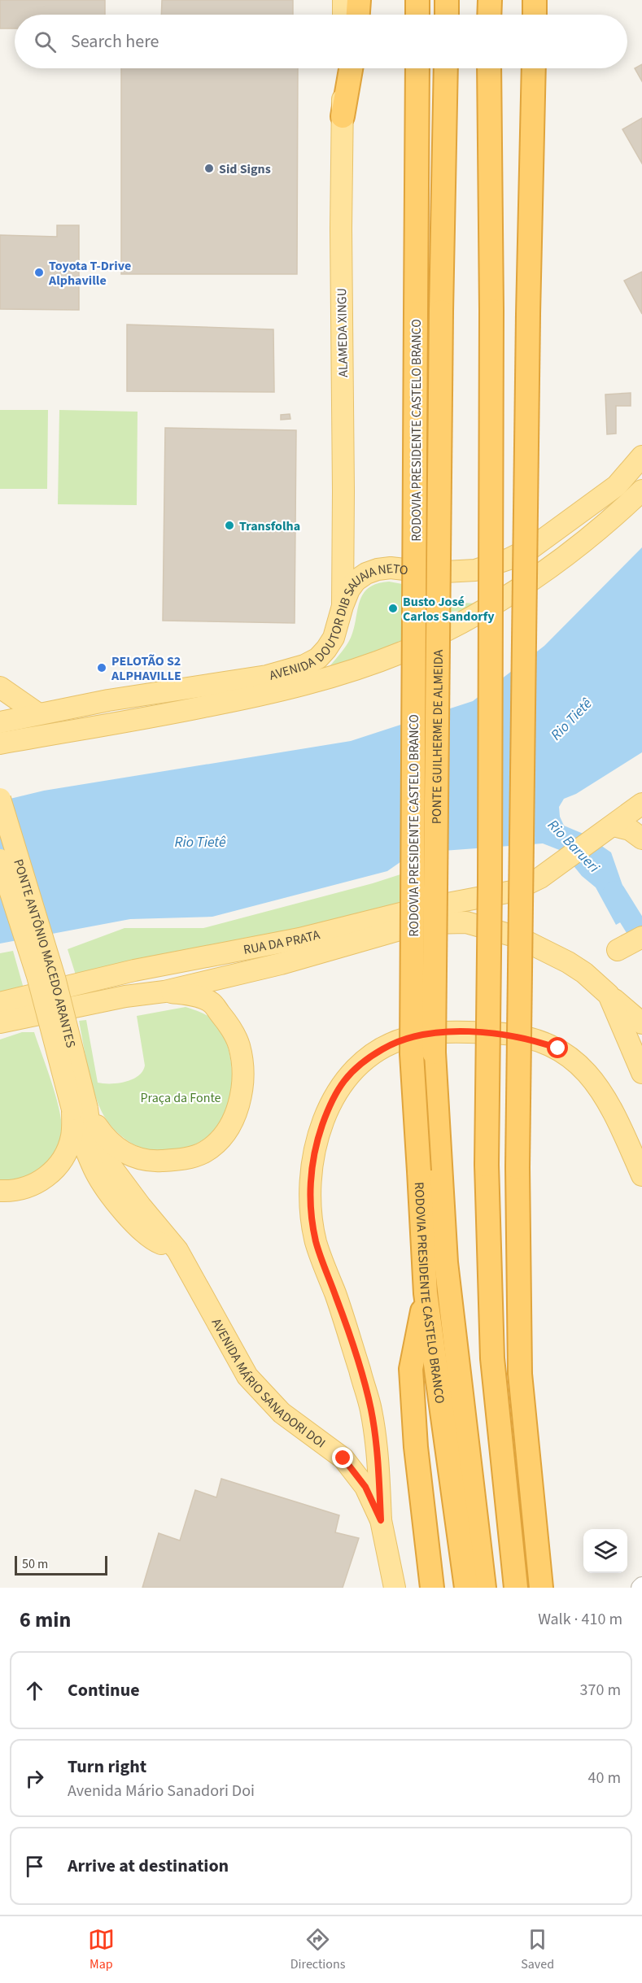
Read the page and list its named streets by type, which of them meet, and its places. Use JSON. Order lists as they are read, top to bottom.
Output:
{
  "streets": {
    "highway": ["RODOVIA PRESIDENTE CASTELO BRANCO", "PONTE GUILHERME DE ALMEIDA"],
    "main road": [
      "ALAMEDA XINGU",
      "AVENIDA DOUTOR DIB SAUAIA NETO",
      "RUA DA PRATA",
      "PONTE ANTÔNIO MACEDO ARANTES",
      "AVENIDA MÁRIO SANADORI DOI"
    ]
  },
  "crossings": [
    ["ALAMEDA XINGU", "AVENIDA DOUTOR DIB SAUAIA NETO"],
    ["RODOVIA PRESIDENTE CASTELO BRANCO", "PONTE GUILHERME DE ALMEIDA"],
    ["PONTE ANTÔNIO MACEDO ARANTES", "AVENIDA MÁRIO SANADORI DOI"]
  ],
  "water": ["Rio Tietê", "Rio Barueri"],
  "parks": ["Praça da Fonte"],
  "places": [
    "Sid Signs",
    "Toyota T-Drive Alphaville",
    "Transfolha",
    "Busto José Carlos Sandorfy",
    "PELOTÃO S2 ALPHAVILLE"
  ],
  "scale_bar": "50 m",
  "page": {
    "search": "Search here",
    "scale": "50 m",
    "heading": ["6 min", "Walk · 410 m"],
    "list": [
      ["Continue", "370 m"],
      ["Turn right", "Avenida Mário Sanadori Doi", "40 m"],
      "Arrive at destination"
    ],
    "nav": ["Map", "Directions", "Saved"]
  }
}
